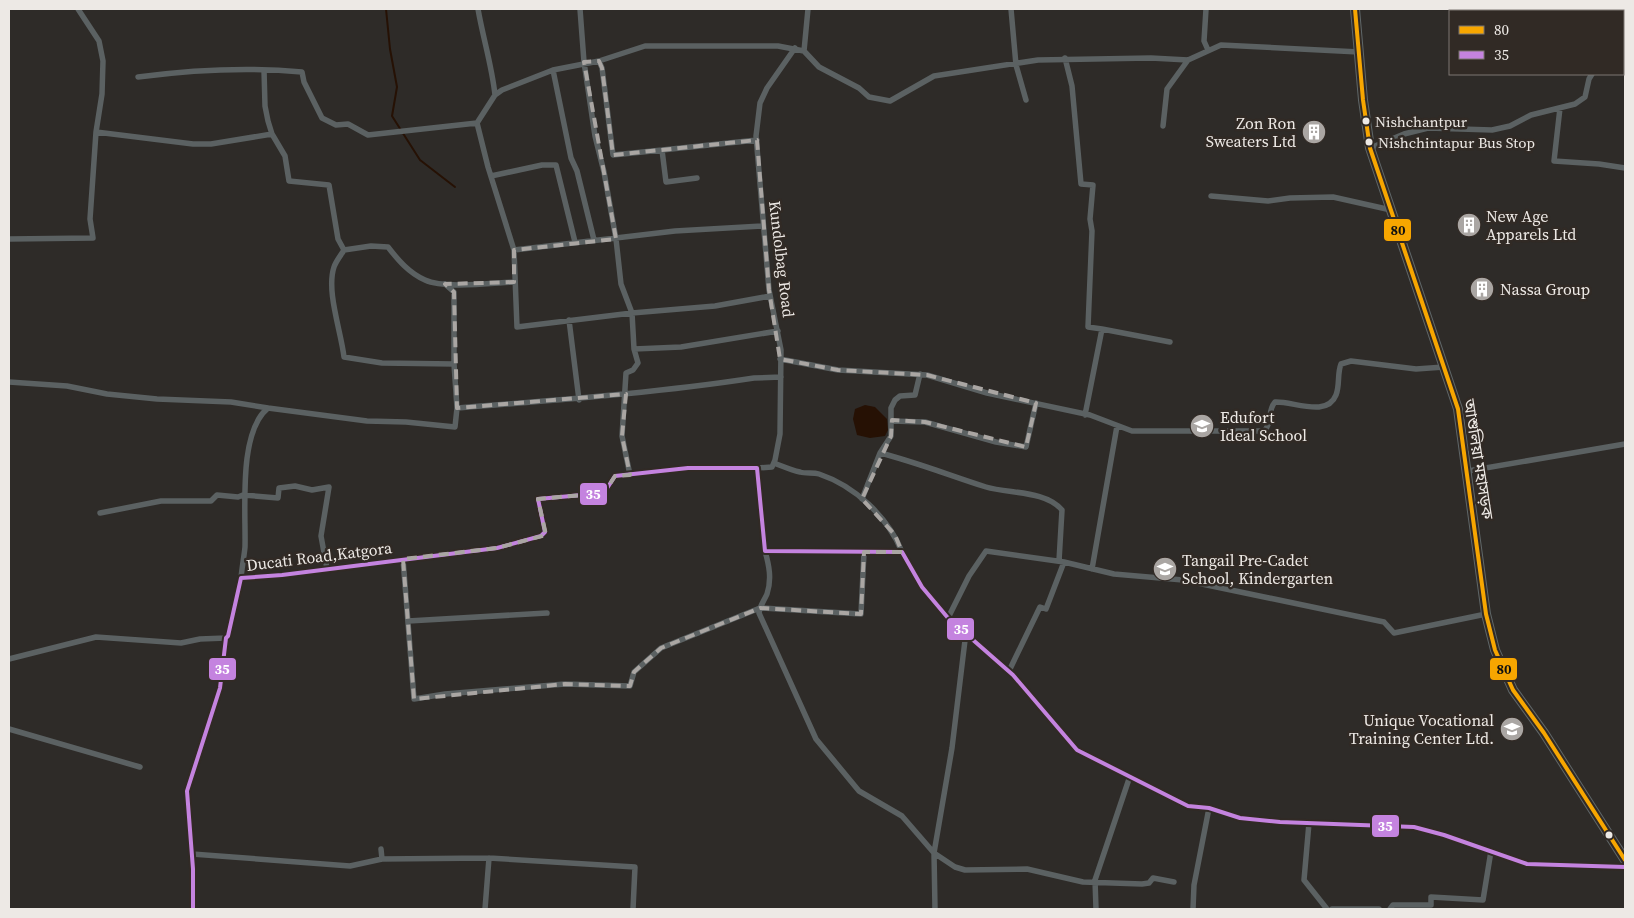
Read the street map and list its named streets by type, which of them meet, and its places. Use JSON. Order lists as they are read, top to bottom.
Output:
{
  "streets": {
    "highway": ["আশুলিয়া মহাসড়ক"],
    "street": ["Kundolbag Road", "Ducati Road,Katgora"]
  },
  "places": {
    "other": ["Nishchantpur", "Nishchintapur Bus Stop"],
    "building": ["Zon Ron Sweaters Ltd", "New Age Apparels Ltd", "Nassa Group"],
    "school or university": ["Edufort Ideal School", "Tangail Pre-Cadet School, Kindergarten", "Unique Vocational Training Center Ltd."]
  },
  "lines": ["transit line 80", "transit line 35"],
  "legend": ["80", "35"]
}
